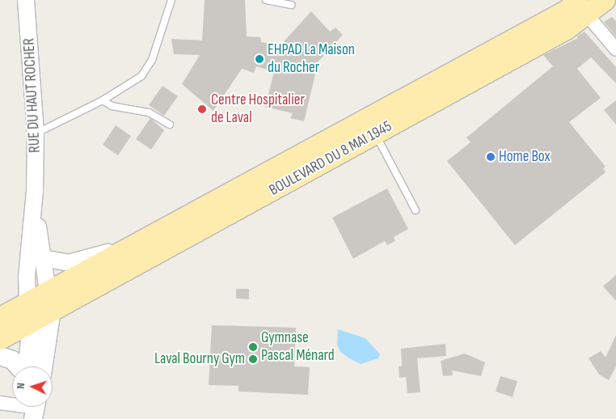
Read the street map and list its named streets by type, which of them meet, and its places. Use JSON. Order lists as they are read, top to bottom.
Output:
{
  "streets": {
    "main road": ["BOULEVARD DU 8 MAI 1945"],
    "street": ["RUE DU HAUT ROCHER"]
  },
  "crossings": [
    ["RUE DU HAUT ROCHER", "BOULEVARD DU 8 MAI 1945"]
  ],
  "places": [
    "EHPAD La Maison du Rocher",
    "Centre Hospitalier de Laval",
    "Home Box",
    "Gymnase Pascal Ménard",
    "Laval Bourny Gym"
  ],
  "north": "left"
}
